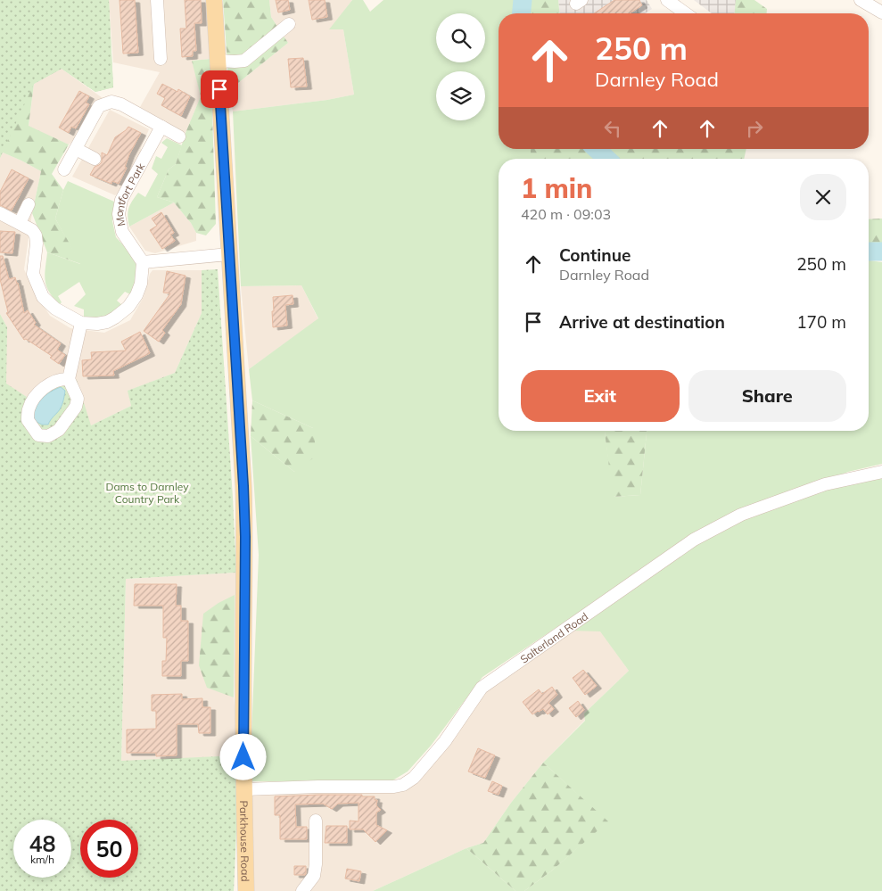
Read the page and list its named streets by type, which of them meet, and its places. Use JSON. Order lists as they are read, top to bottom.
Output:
{
  "streets": {
    "main road": ["Parkhouse Road"],
    "street": ["Montfort Park", "Salterland Road"]
  },
  "crossings": [
    ["Salterland Road", "Parkhouse Road"]
  ],
  "parks": ["Dams to Darnley Country Park"],
  "page": {
    "turn": ["250 m", "Darnley Road"],
    "heading": ["1 min", "420 m · 09:03"],
    "list": [
      {
        "name": "Continue",
        "note": "Darnley Road",
        "value": "250 m"
      },
      {
        "name": "Arrive at destination",
        "value": "170 m"
      }
    ],
    "buttons": ["Exit", "Share"],
    "speed": "48 km/h",
    "limit": "50"
  }
}
